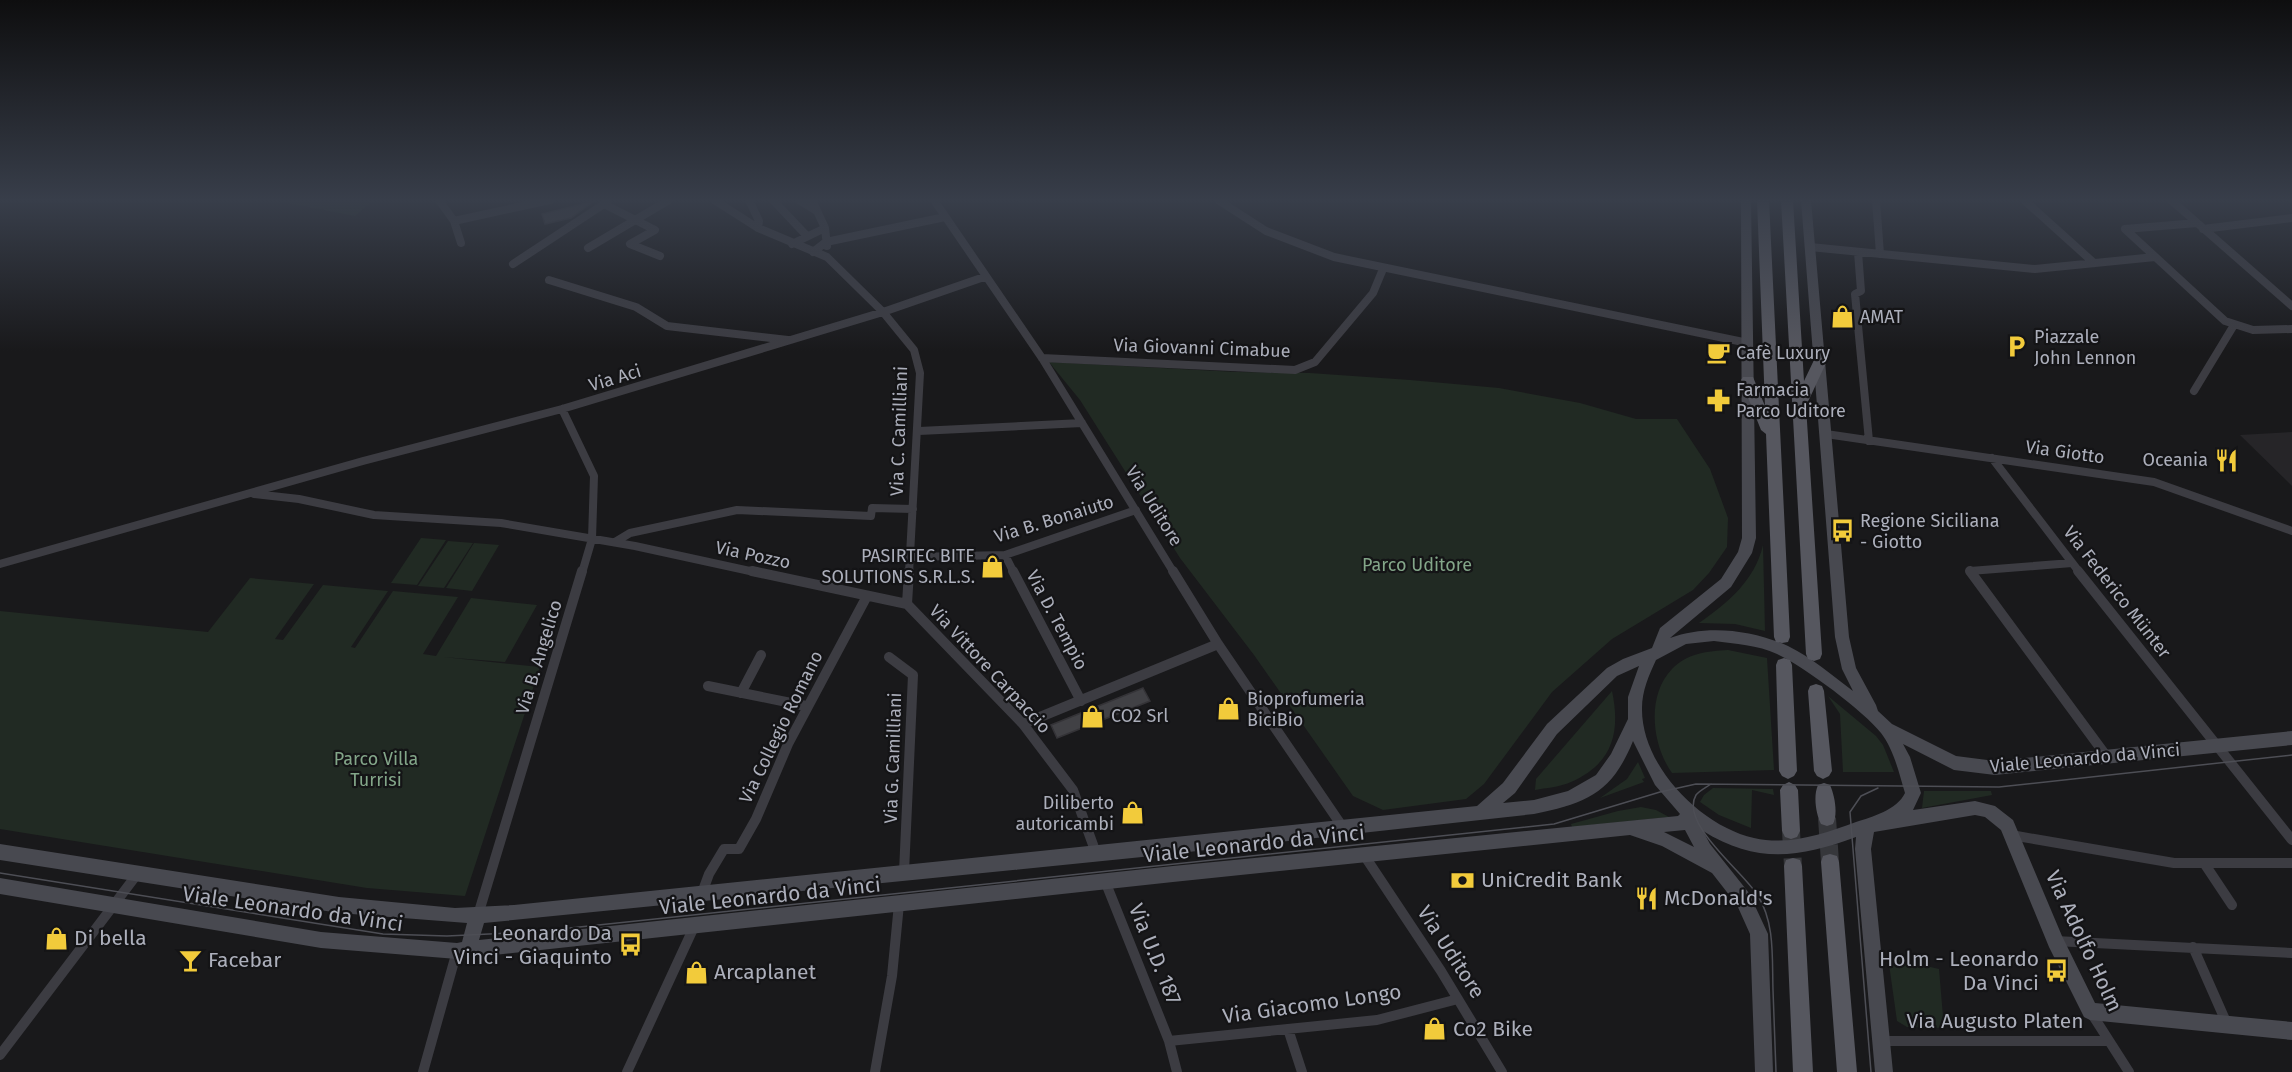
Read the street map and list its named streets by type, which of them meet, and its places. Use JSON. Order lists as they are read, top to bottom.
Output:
{
  "streets": {
    "street": [
      "Via Giovanni Cimabue",
      "Via Aci",
      "Via C. Camilliani",
      "Via Giotto",
      "Via Uditore",
      "Via B. Bonaiuto",
      "Via Pozzo",
      "Via Federico Münter",
      "Via D. Tempio",
      "Via B. Angelico",
      "Via Vittore Carpaccio",
      "Via Collegio Romano",
      "Via G. Camilliani",
      "Viale Leonardo da Vinci",
      "Via Adolfo Holm",
      "Via U.D. 187",
      "Via Giacomo Longo",
      "Via Augusto Platen"
    ]
  },
  "crossings": [
    ["Via Giovanni Cimabue", "Via Uditore"],
    ["Via Aci", "Via C. Camilliani"],
    ["Via Aci", "Via Uditore"],
    ["Via Aci", "Via Pozzo"],
    ["Via Aci", "Via B. Angelico"],
    ["Via C. Camilliani", "Via B. Bonaiuto"],
    ["Via C. Camilliani", "Via Pozzo"],
    ["Via C. Camilliani", "Via Vittore Carpaccio"],
    ["Via Giotto", "Via Federico Münter"],
    ["Via Uditore", "Via B. Bonaiuto"],
    ["Via Uditore", "Viale Leonardo da Vinci"],
    ["Via Uditore", "Via Giacomo Longo"],
    ["Via B. Bonaiuto", "Via D. Tempio"],
    ["Via Pozzo", "Via B. Angelico"],
    ["Via Pozzo", "Via Vittore Carpaccio"],
    ["Via Pozzo", "Via Collegio Romano"],
    ["Via Federico Münter", "Viale Leonardo da Vinci"],
    ["Via B. Angelico", "Viale Leonardo da Vinci"],
    ["Via Vittore Carpaccio", "Viale Leonardo da Vinci"],
    ["Via Collegio Romano", "Viale Leonardo da Vinci"],
    ["Via G. Camilliani", "Viale Leonardo da Vinci"],
    ["Viale Leonardo da Vinci", "Via U.D. 187"],
    ["Via Adolfo Holm", "Via Augusto Platen"],
    ["Via U.D. 187", "Via Giacomo Longo"]
  ],
  "parks": ["Parco Uditore", "Parco Villa Turrisi"],
  "places": {
    "shop": [
      "AMAT",
      "PASIRTEC BITE SOLUTIONS S.R.L.S.",
      "Bioprofumeria BiciBio",
      "CO2 Srl",
      "Diliberto autoricambi",
      "Di bella",
      "Arcaplanet",
      "Co2 Bike"
    ],
    "parking": ["Piazzale John Lennon"],
    "cafe": ["Cafè Luxury"],
    "pharmacy": ["Farmacia Parco Uditore"],
    "restaurant": ["Oceania", "McDonald's"],
    "bus stop": ["Regione Siciliana - Giotto", "Leonardo Da Vinci - Giaquinto", "Holm - Leonardo Da Vinci"],
    "bank": ["UniCredit Bank"],
    "bar": ["Facebar"]
  }
}
